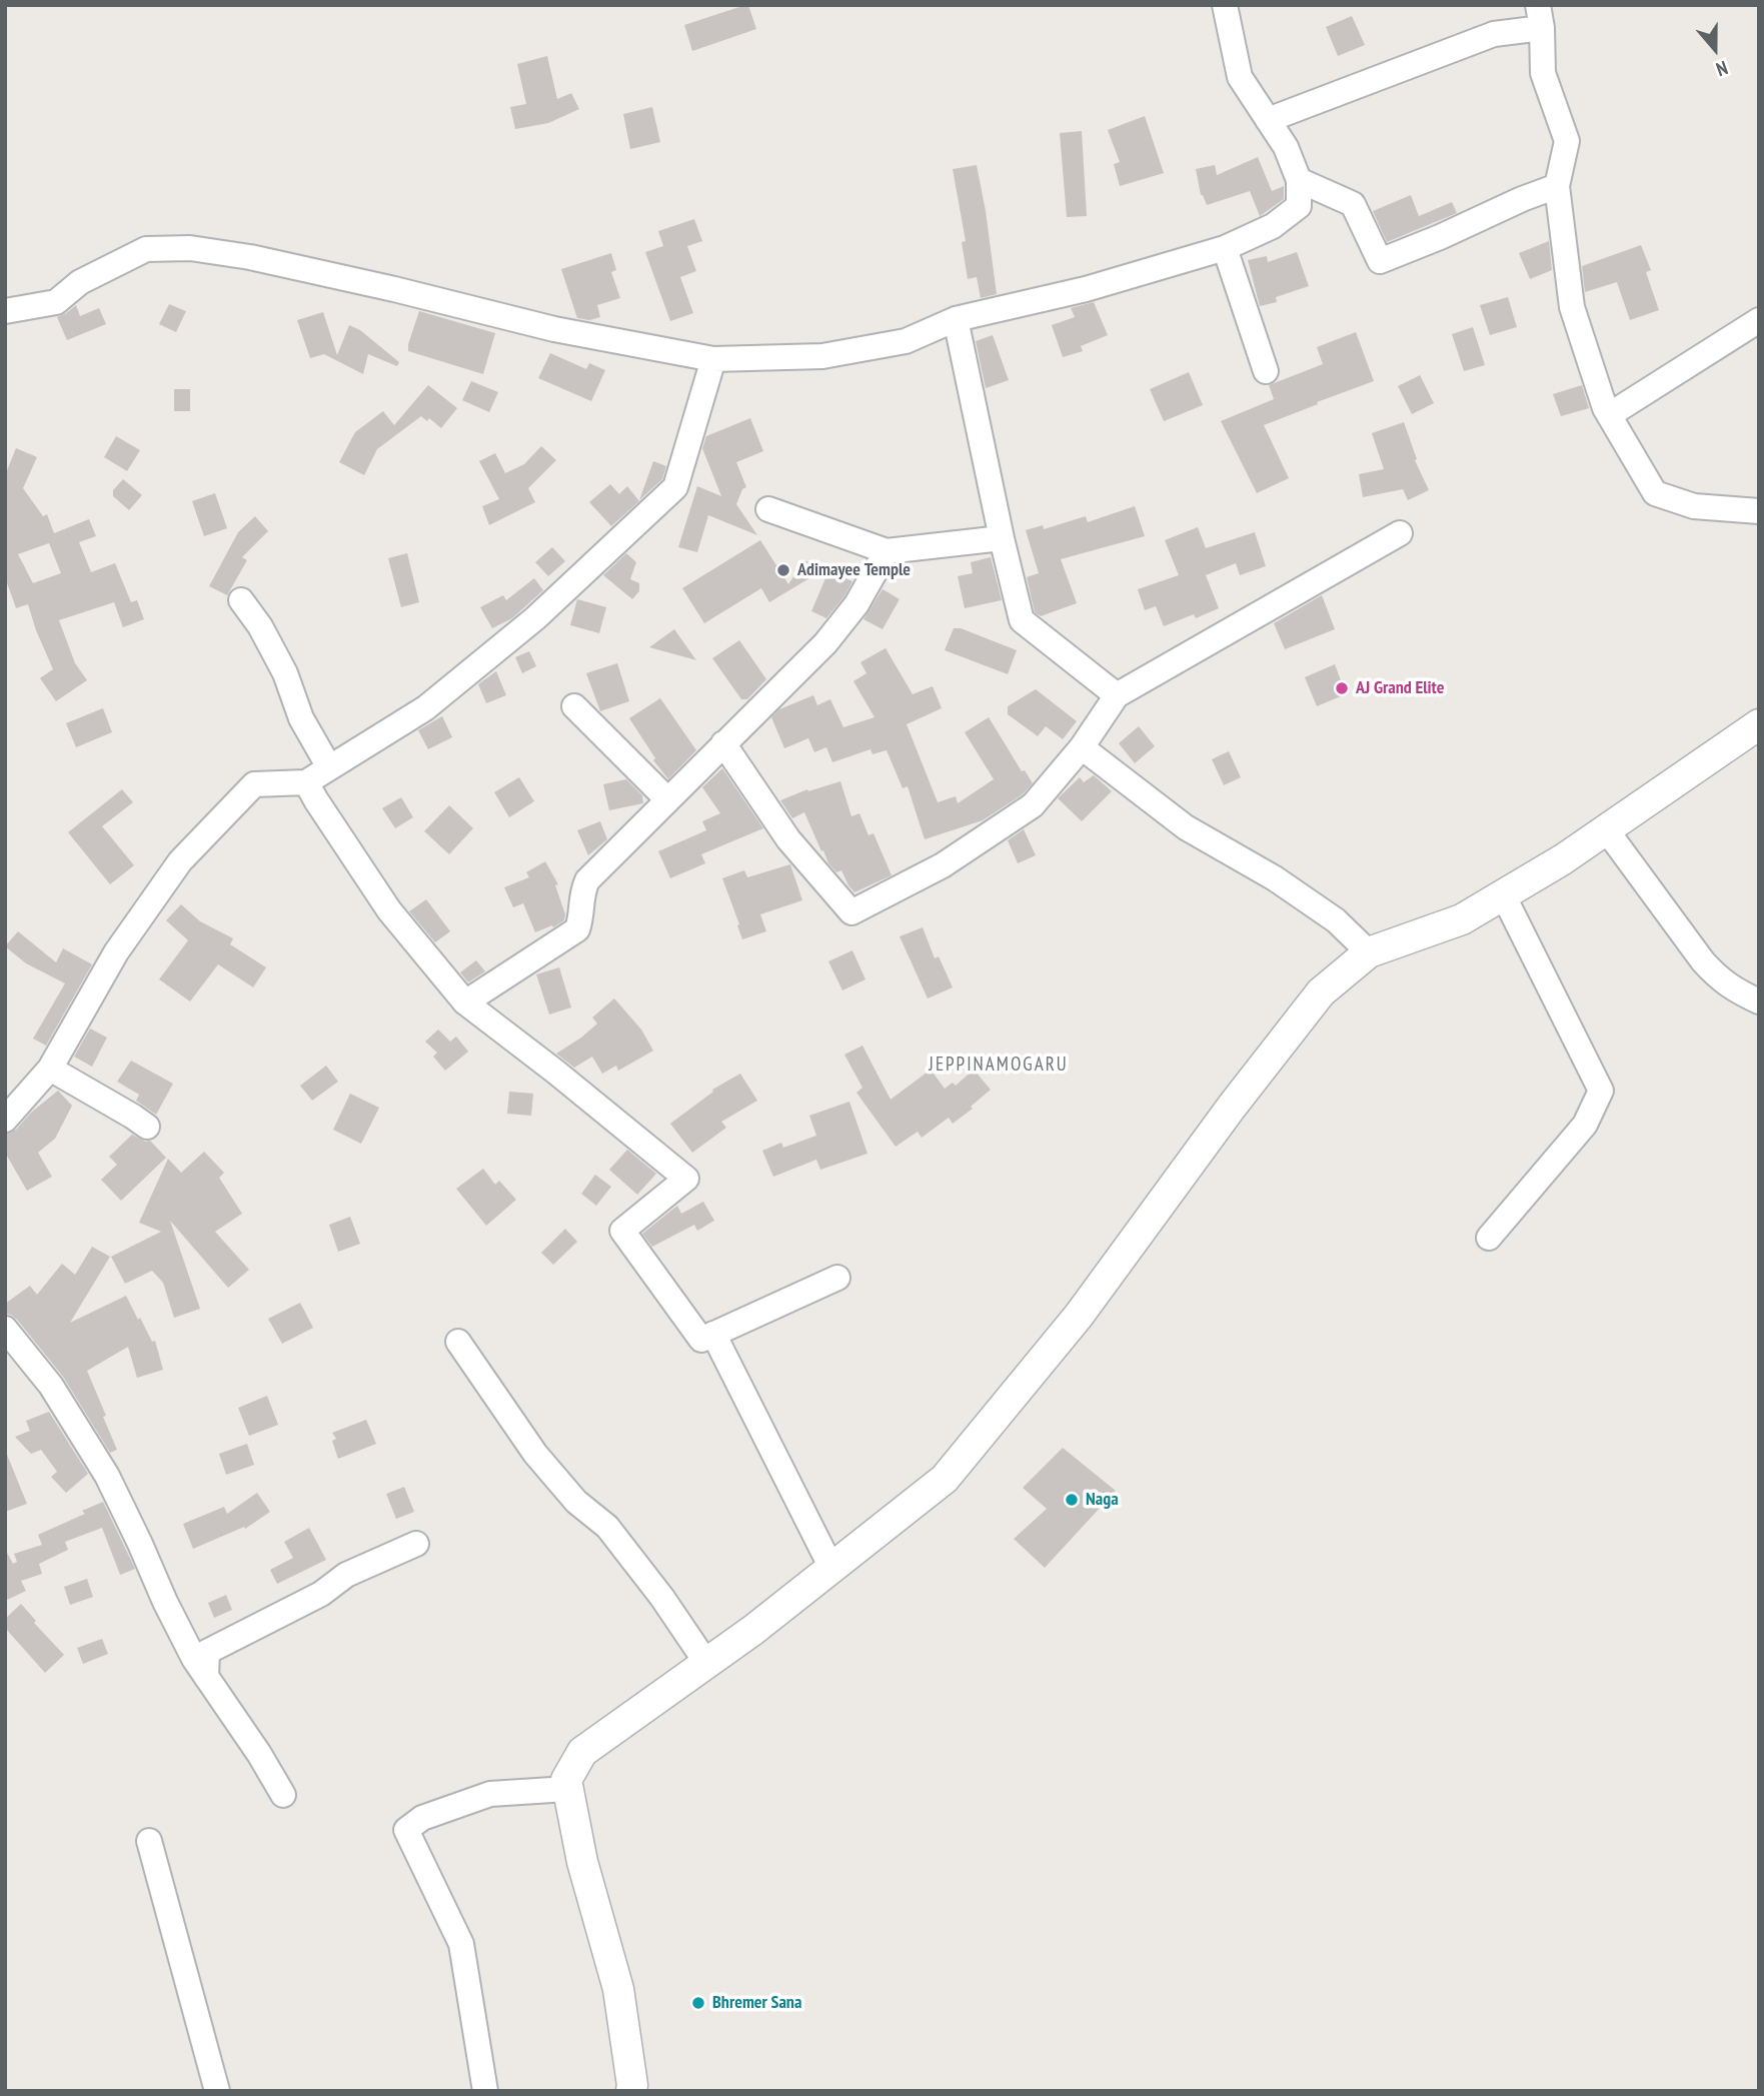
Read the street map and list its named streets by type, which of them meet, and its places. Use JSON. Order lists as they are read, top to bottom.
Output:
{
  "districts": ["JEPPINAMOGARU"],
  "places": [
    "Adimayee Temple",
    "AJ Grand Elite",
    "Naga",
    "Bhremer Sana"
  ],
  "north": "bottom"
}
